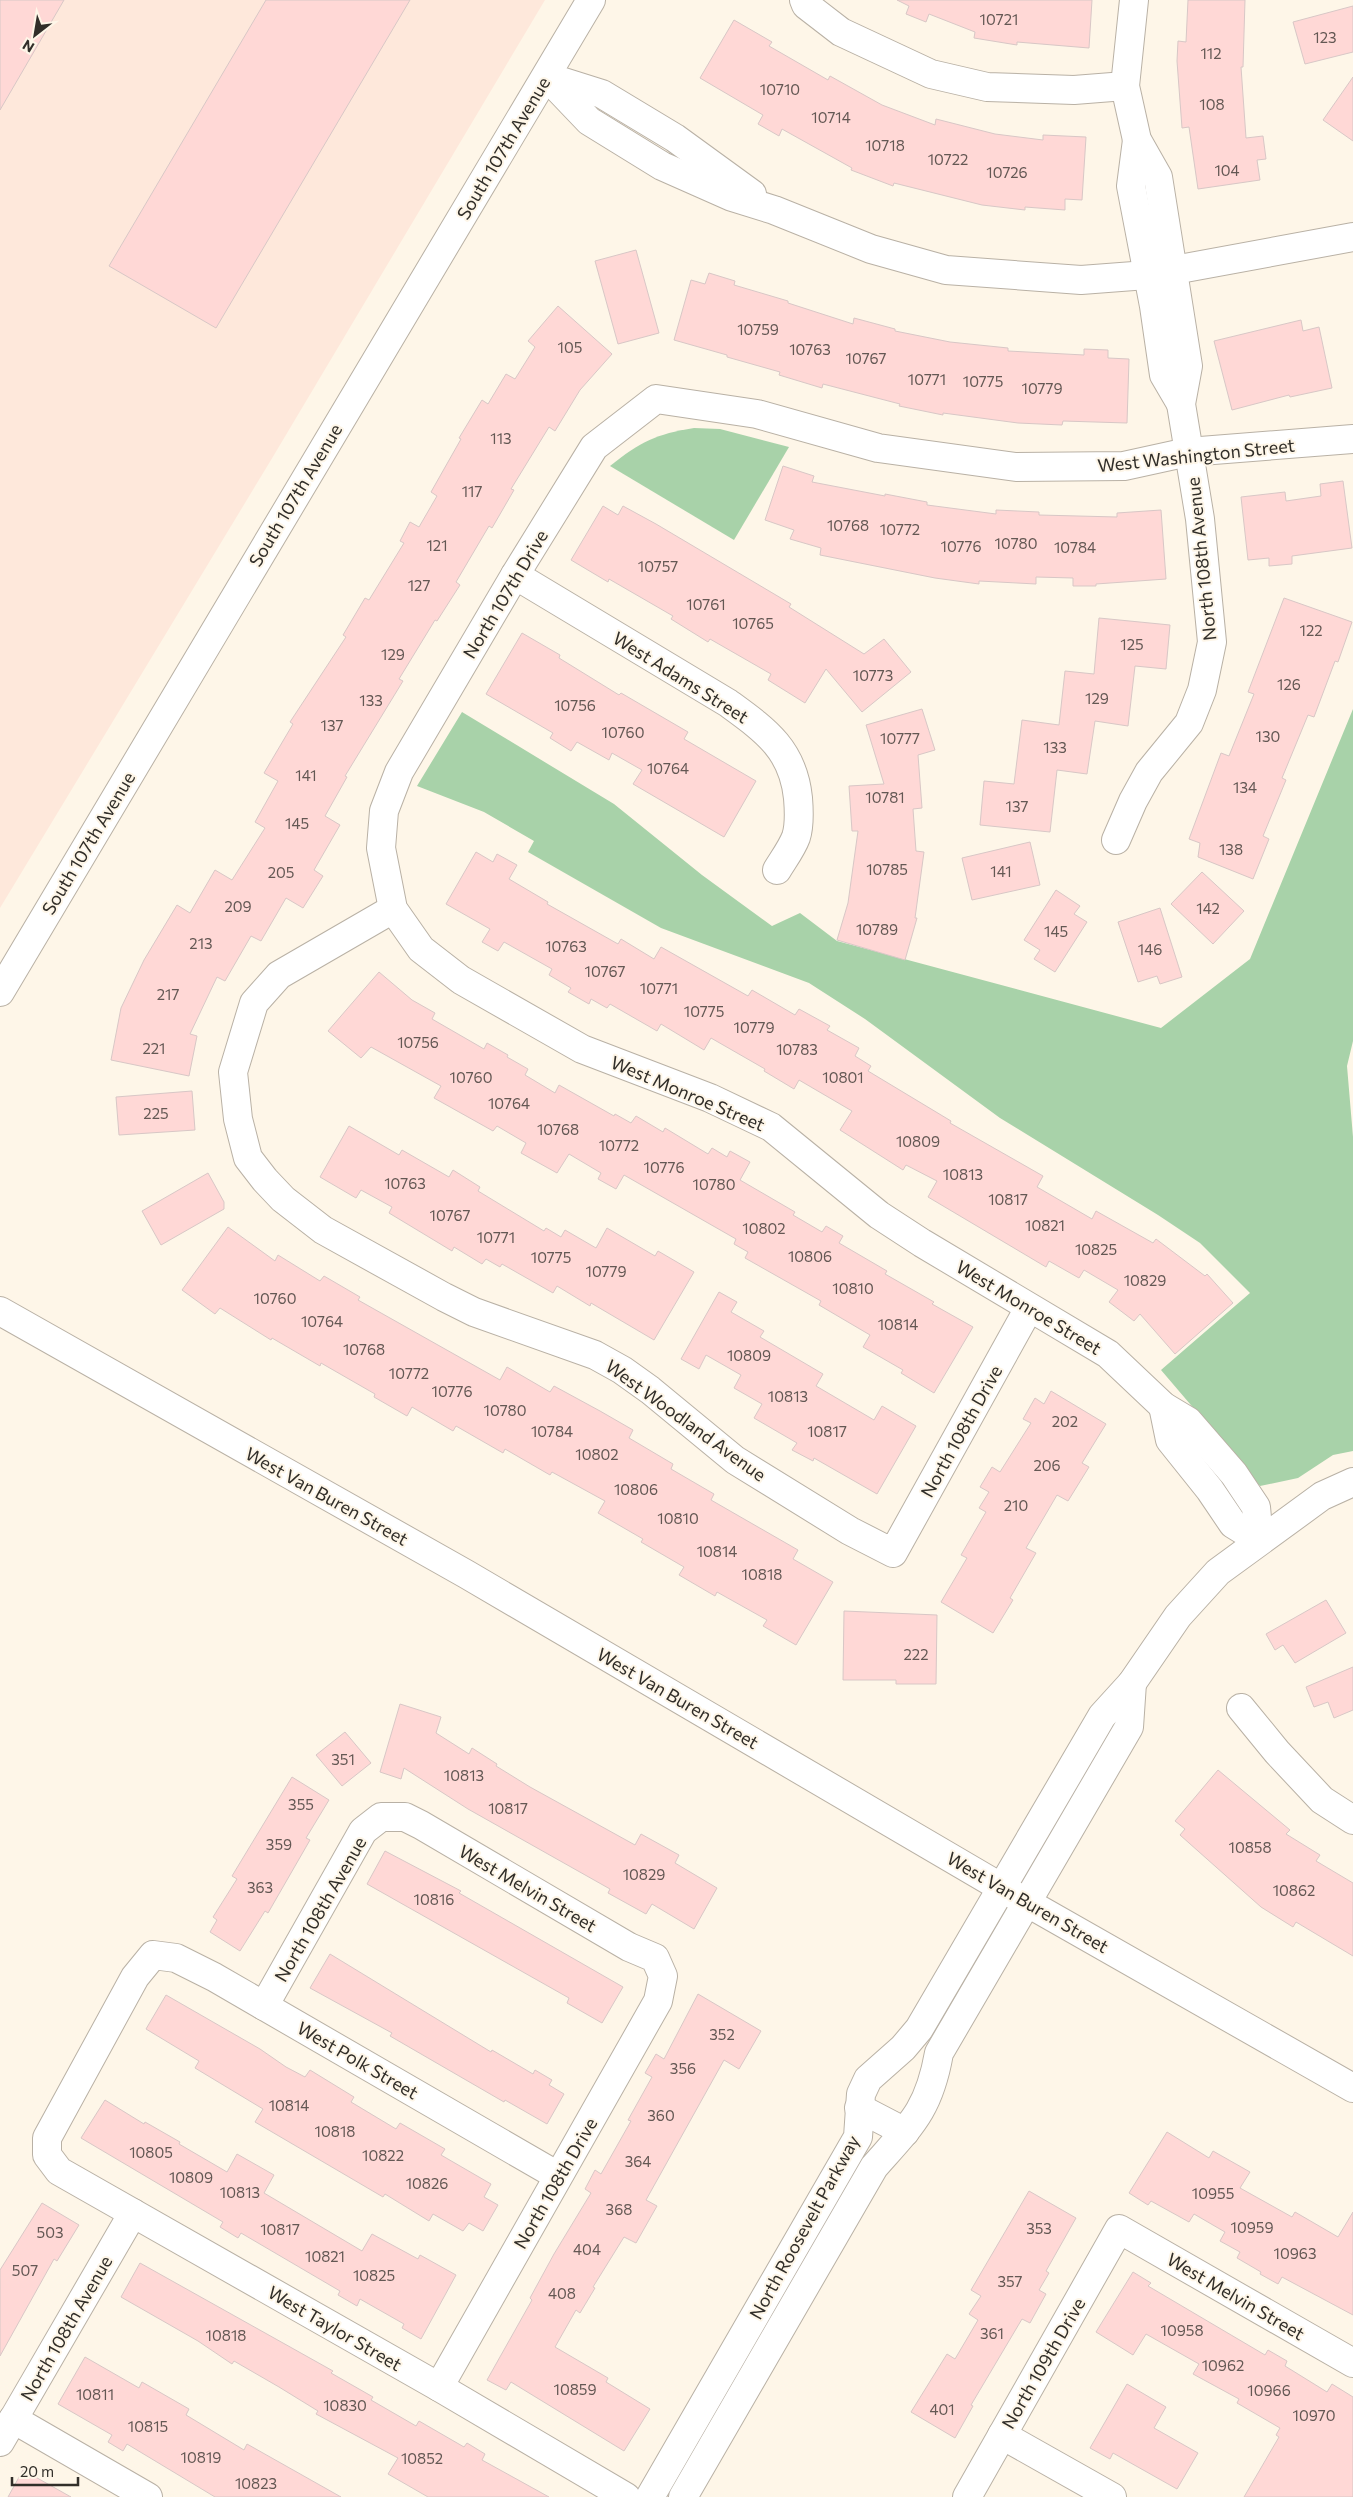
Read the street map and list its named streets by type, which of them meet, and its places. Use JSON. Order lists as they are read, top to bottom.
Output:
{
  "streets": {
    "street": [
      "South 107th Avenue",
      "West Washington Street",
      "North 108th Avenue",
      "North 107th Drive",
      "West Adams Street",
      "West Monroe Street",
      "West Woodland Avenue",
      "North 108th Drive",
      "West Van Buren Street",
      "West Melvin Street",
      "West Polk Street",
      "North Roosevelt Parkway",
      "West Taylor Street",
      "North 109th Drive"
    ]
  },
  "crossings": [
    ["West Washington Street", "North 108th Avenue"],
    ["West Washington Street", "North 107th Drive"],
    ["North 108th Avenue", "West Melvin Street"],
    ["North 108th Avenue", "West Polk Street"],
    ["North 108th Avenue", "West Taylor Street"],
    ["North 107th Drive", "West Adams Street"],
    ["North 107th Drive", "West Monroe Street"],
    ["West Monroe Street", "West Woodland Avenue"],
    ["West Monroe Street", "North 108th Drive"],
    ["West Monroe Street", "North Roosevelt Parkway"],
    ["West Woodland Avenue", "North 108th Drive"],
    ["North 108th Drive", "West Melvin Street"],
    ["North 108th Drive", "West Polk Street"],
    ["North 108th Drive", "West Taylor Street"],
    ["West Van Buren Street", "North Roosevelt Parkway"],
    ["West Melvin Street", "North 109th Drive"],
    ["West Polk Street", "West Taylor Street"]
  ],
  "house_numbers": [
    "10721",
    "123",
    "112",
    "10710",
    "108",
    "10714",
    "10718",
    "10722",
    "104",
    "10726",
    "10759",
    "105",
    "10763",
    "10767",
    "10771",
    "10775",
    "10779",
    "113",
    "117",
    "10768",
    "10772",
    "10780",
    "121",
    "10776",
    "10784",
    "10757",
    "127",
    "10761",
    "10765",
    "122",
    "125",
    "129",
    "10773",
    "126",
    "129",
    "133",
    "10756",
    "137",
    "10760",
    "130",
    "10777",
    "133",
    "10764",
    "141",
    "134",
    "10781",
    "137",
    "145",
    "138",
    "10785",
    "141",
    "205",
    "209",
    "142",
    "10789",
    "145",
    "213",
    "10763",
    "146",
    "10767",
    "10771",
    "217",
    "10775",
    "10779",
    "10756",
    "221",
    "10783",
    "10760",
    "10801",
    "10764",
    "225",
    "10768",
    "10809",
    "10772",
    "10776",
    "10813",
    "10763",
    "10780",
    "10817",
    "10767",
    "10821",
    "10802",
    "10771",
    "10825",
    "10806",
    "10775",
    "10779",
    "10829",
    "10810",
    "10760",
    "10764",
    "10814",
    "10768",
    "10809",
    "10772",
    "10776",
    "10813",
    "10780",
    "202",
    "10784",
    "10817",
    "10802",
    "206",
    "10806",
    "210",
    "10810",
    "10814",
    "10818",
    "222",
    "351",
    "10813",
    "355",
    "10817",
    "359",
    "10858",
    "10829",
    "363",
    "10862",
    "10816",
    "352",
    "356",
    "10814",
    "360",
    "10818",
    "10805",
    "10822",
    "364",
    "10809",
    "10826",
    "10813",
    "10955",
    "368",
    "10959",
    "353",
    "10817",
    "503",
    "404",
    "10963",
    "10821",
    "507",
    "10825",
    "357",
    "408",
    "10958",
    "361",
    "10818",
    "10962",
    "10859",
    "10966",
    "10811",
    "10830",
    "401",
    "10970",
    "10815",
    "10819",
    "10852",
    "10823"
  ],
  "scale_bar": "20 m",
  "north": "bottom left"
}
